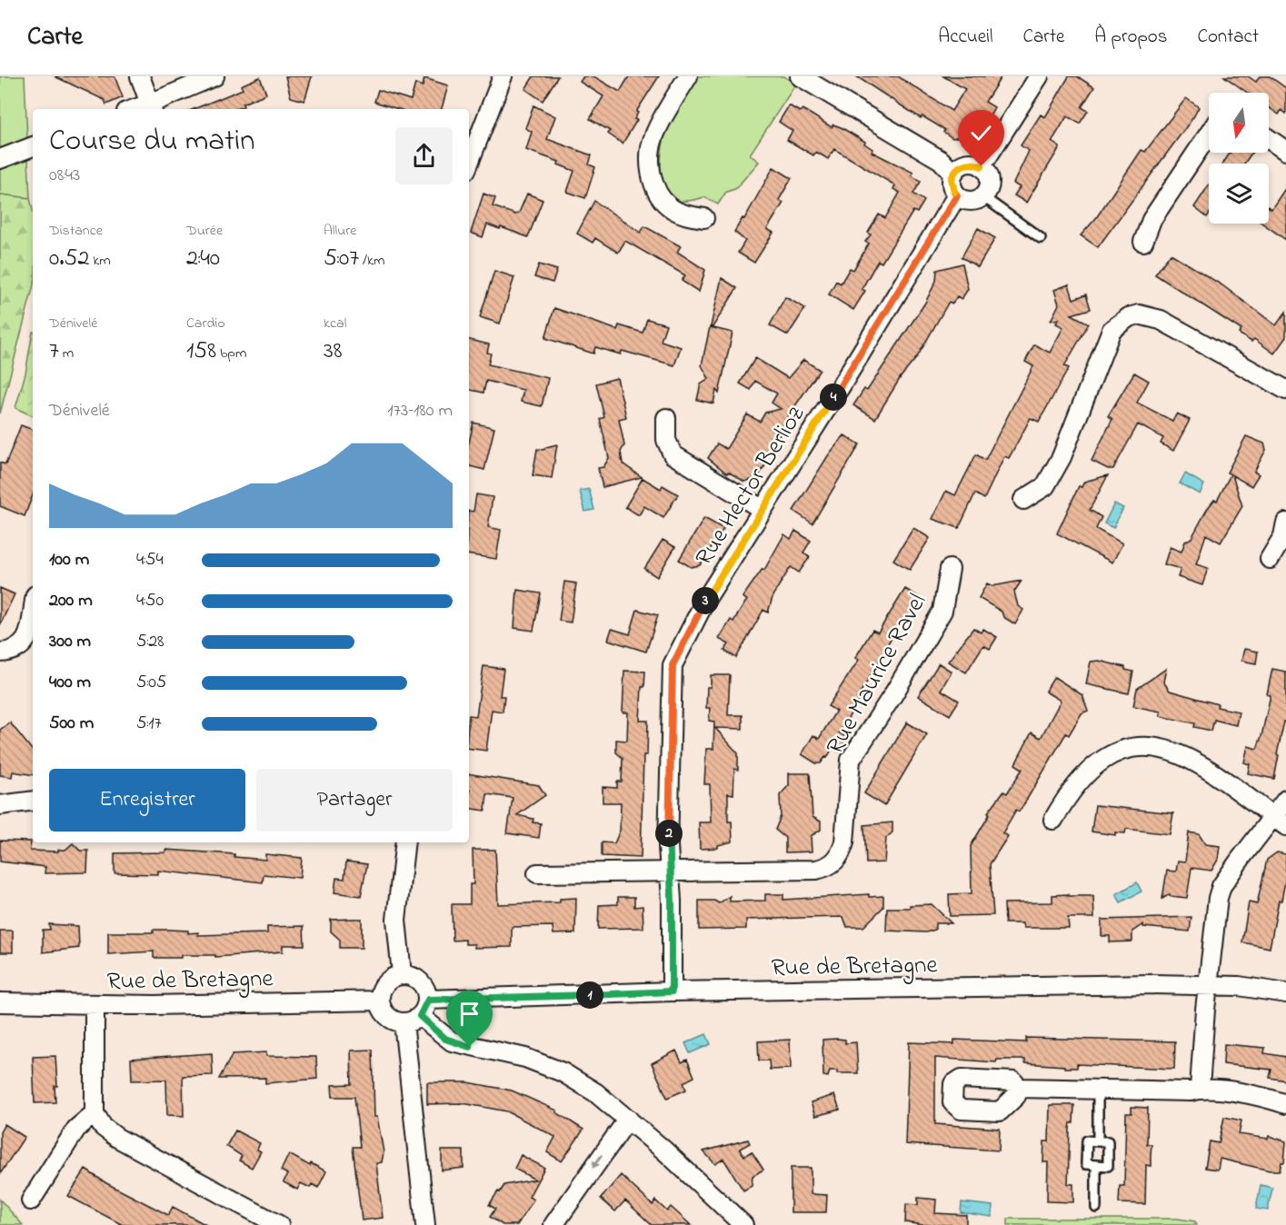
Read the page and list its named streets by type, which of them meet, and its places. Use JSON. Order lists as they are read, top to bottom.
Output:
{
  "streets": {
    "street": ["Rue Hector Berlioz", "Rue Maurice Ravel", "Rue de Bretagne"]
  },
  "crossings": [
    ["Rue Hector Berlioz", "Rue Maurice Ravel"],
    ["Rue Hector Berlioz", "Rue de Bretagne"]
  ],
  "north": "bottom",
  "page": {
    "header": "Carte",
    "nav": [
      "Accueil",
      "Carte",
      "À propos",
      "Contact"
    ],
    "heading": ["Course du matin", "08:43"],
    "stats": [
      ["Distance", "0.52 km"],
      ["Durée", "2:40"],
      ["Allure", "5:07 /km"],
      ["Dénivelé", "7 m"],
      ["Cardio", "158 bpm"],
      ["kcal", "38"]
    ],
    "pins": [
      "4",
      "3",
      "2",
      "1"
    ],
    "chart": ["Dénivelé", "173–180 m"],
    "list": [
      {
        "name": "100 m",
        "note": "4:54"
      },
      {
        "name": "200 m",
        "note": "4:50"
      },
      {
        "name": "300 m",
        "note": "5:28"
      },
      {
        "name": "400 m",
        "note": "5:05"
      },
      {
        "name": "500 m",
        "note": "5:17"
      }
    ],
    "buttons": ["Enregistrer", "Partager"]
  }
}
